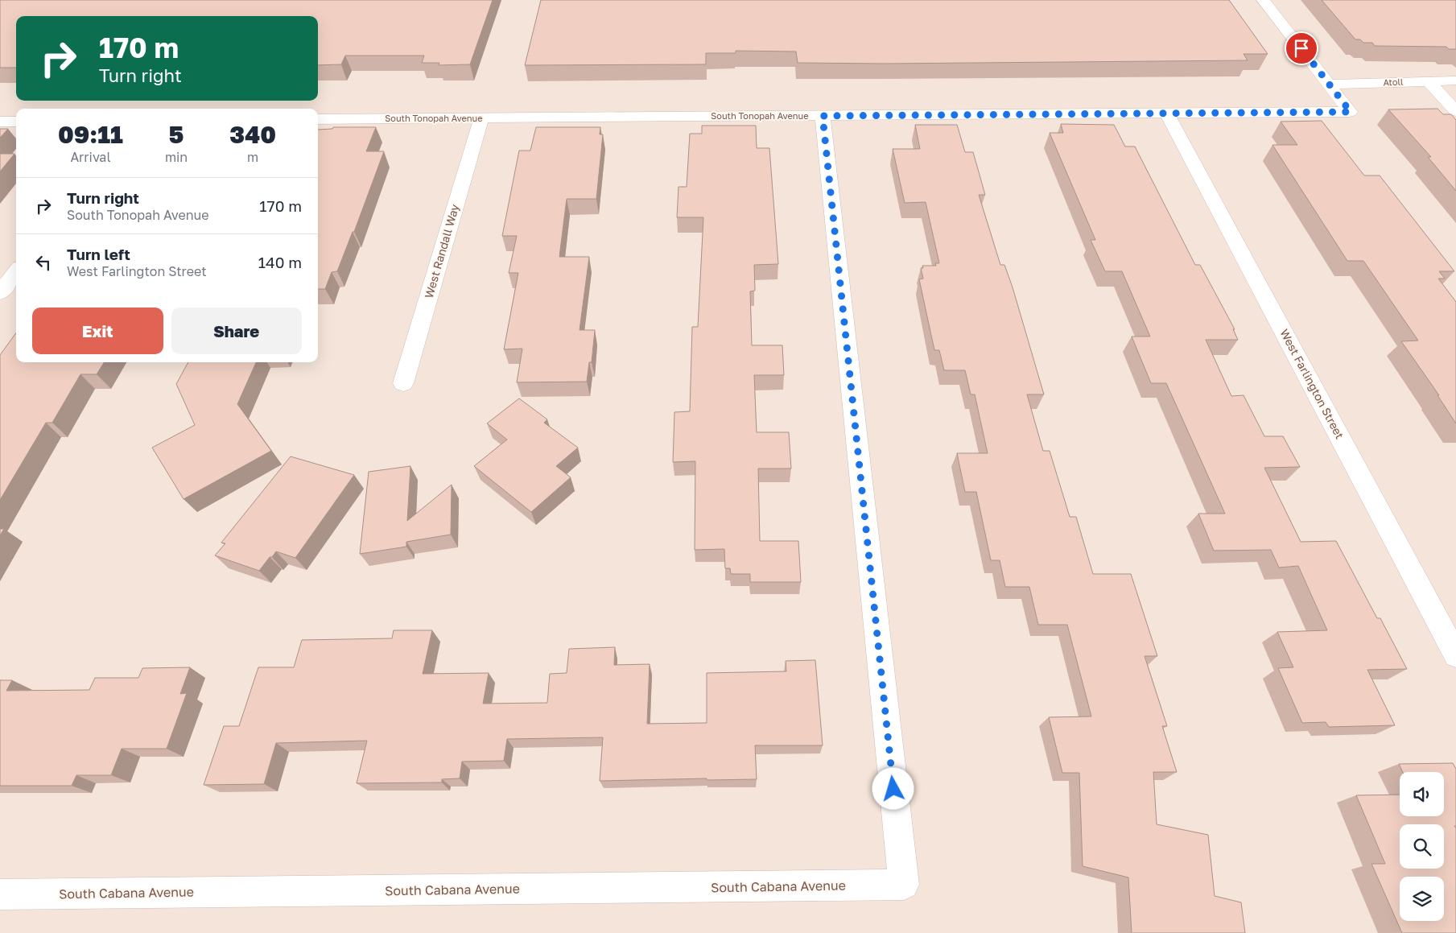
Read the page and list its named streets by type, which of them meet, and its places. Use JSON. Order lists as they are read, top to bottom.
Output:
{
  "streets": {
    "street": [
      "Atoll",
      "South Tonopah Avenue",
      "West Randall Way",
      "West Farlington Street",
      "South Cabana Avenue"
    ]
  },
  "crossings": [
    ["Atoll", "South Tonopah Avenue"],
    ["South Tonopah Avenue", "West Randall Way"],
    ["South Tonopah Avenue", "West Farlington Street"],
    ["South Tonopah Avenue", "South Cabana Avenue"]
  ],
  "page": {
    "turn": ["170 m", "Turn right"],
    "eta": [
      "09:11",
      "Arrival",
      "5",
      "min",
      "340",
      "m"
    ],
    "list": [
      {
        "name": "Turn right",
        "note": "South Tonopah Avenue",
        "value": "170 m"
      },
      {
        "name": "Turn left",
        "note": "West Farlington Street",
        "value": "140 m"
      }
    ],
    "buttons": ["Exit", "Share"]
  }
}
